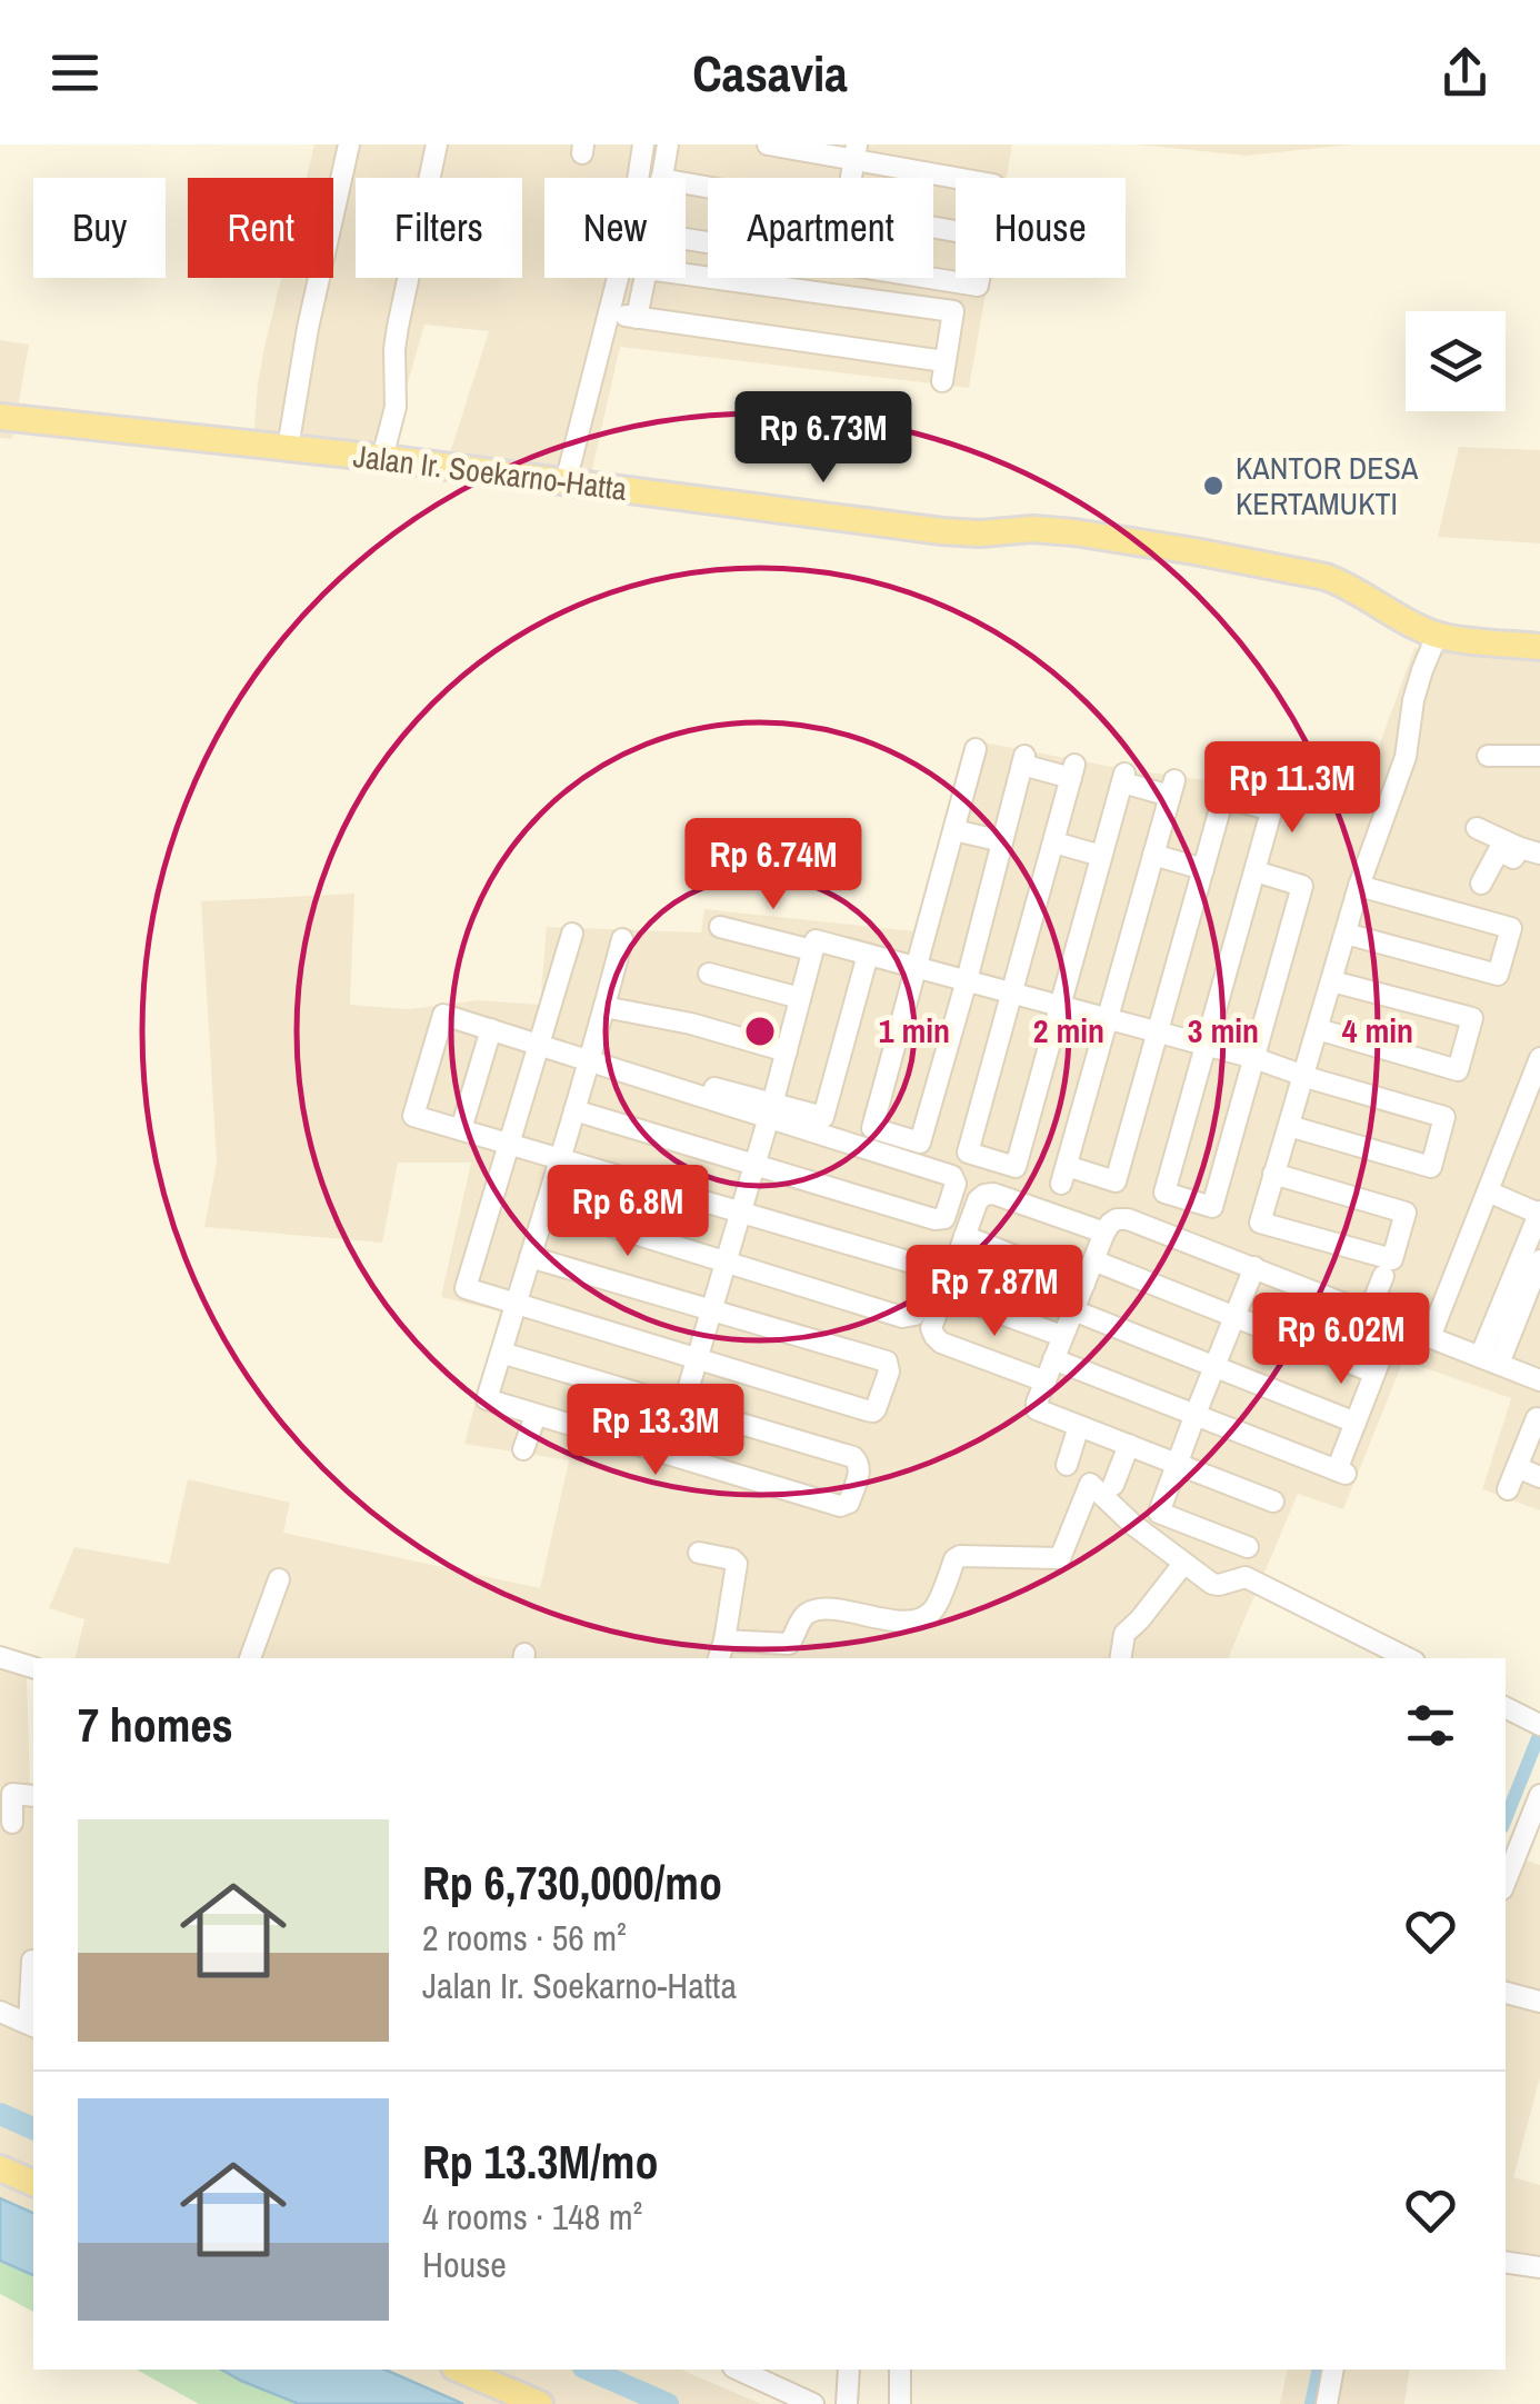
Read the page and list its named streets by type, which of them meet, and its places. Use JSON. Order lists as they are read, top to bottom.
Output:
{
  "streets": {
    "main road": ["Jalan Ir. Soekarno-Hatta"]
  },
  "places": ["KANTOR DESA KERTAMUKTI"],
  "page": {
    "header": "Casavia",
    "chip": [
      "Buy",
      "Rent",
      "Filters",
      "New",
      "Apartment",
      "House"
    ],
    "price": [
      "Rp 6.73M",
      "Rp 11.3M",
      "Rp 6.74M",
      "Rp 6.8M",
      "Rp 7.87M",
      "Rp 6.02M",
      "Rp 13.3M"
    ],
    "heading": "7 homes",
    "list": [
      {
        "name": "Rp 6,730,000/mo",
        "note": "2 rooms · 56 m² · Jalan Ir. Soekarno-Hatta"
      },
      {
        "name": "Rp 13.3M/mo",
        "note": "4 rooms · 148 m² · House"
      }
    ]
  },
  "rings": [
    "1 min",
    "2 min",
    "3 min",
    "4 min"
  ]
}
